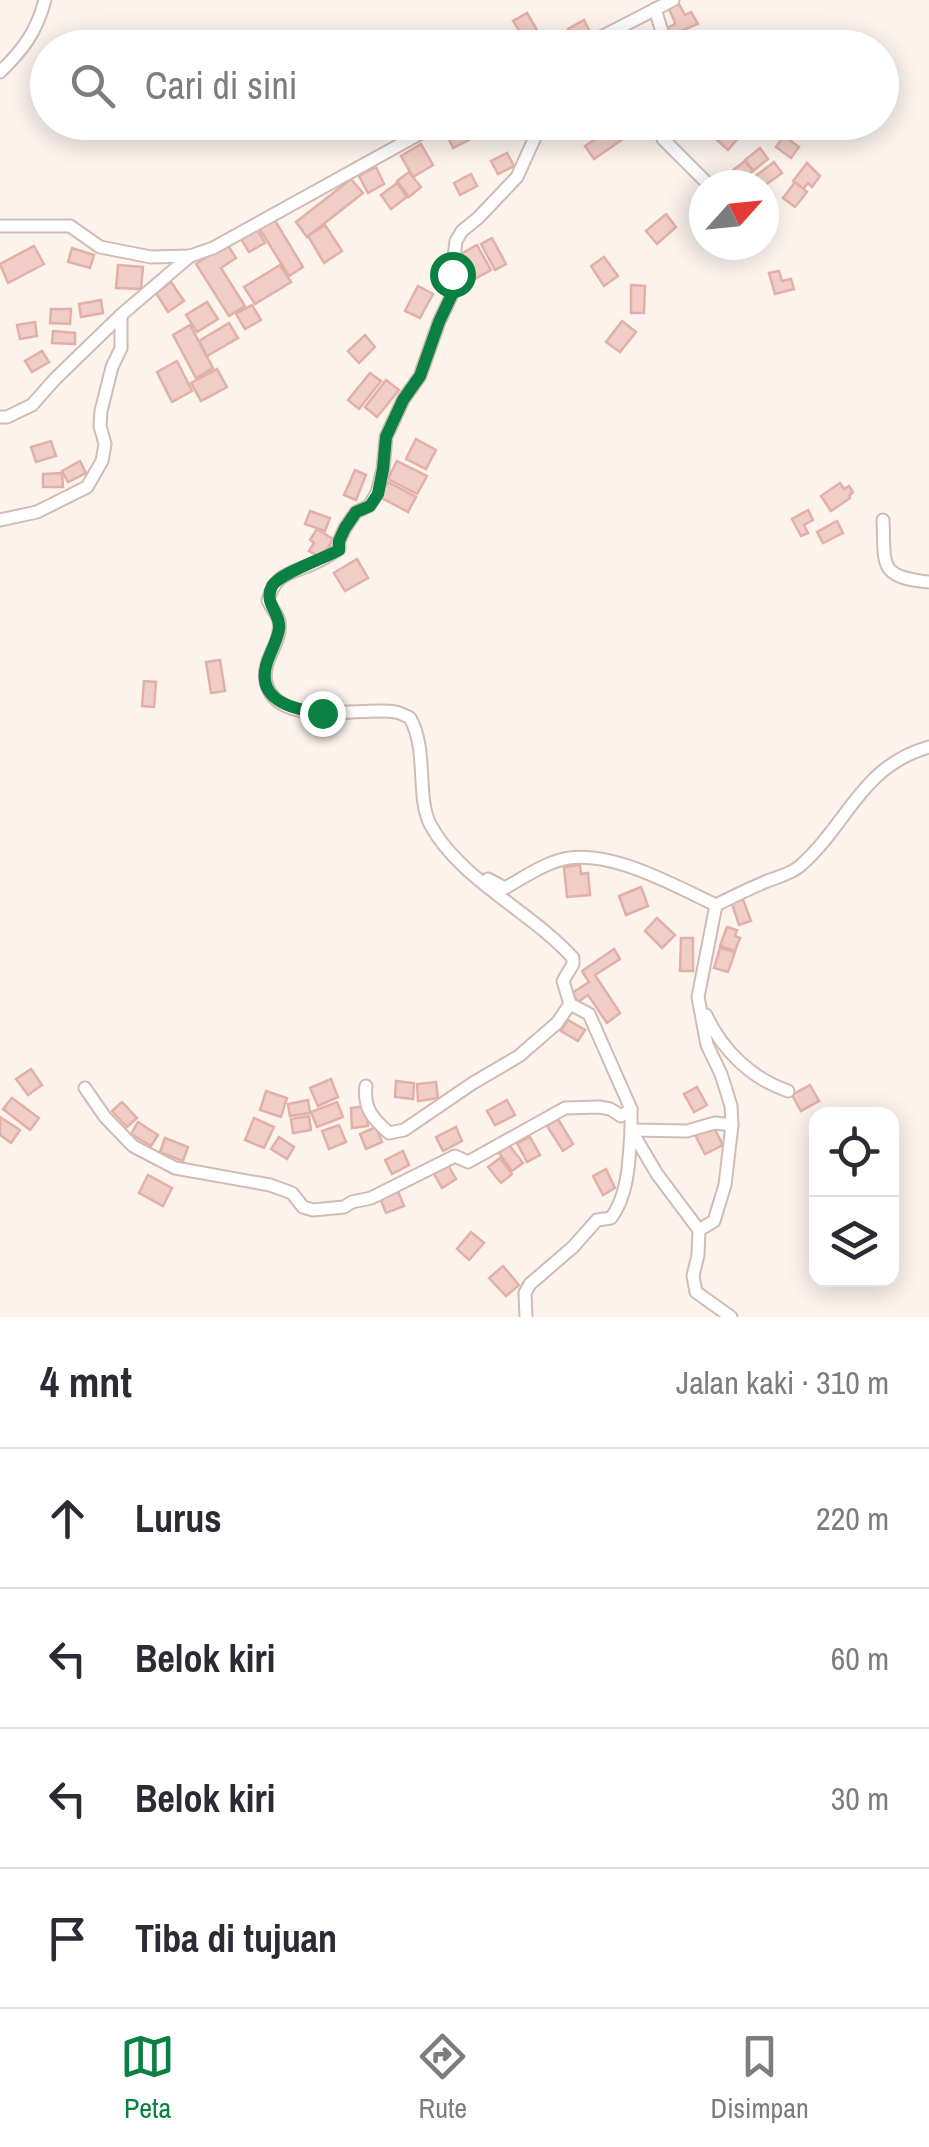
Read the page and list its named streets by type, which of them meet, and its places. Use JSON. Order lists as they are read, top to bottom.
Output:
{
  "north": "top right",
  "page": {
    "search": "Cari di sini",
    "heading": ["4 mnt", "Jalan kaki · 310 m"],
    "list": [
      ["Lurus", "220 m"],
      ["Belok kiri", "60 m"],
      ["Belok kiri", "30 m"],
      "Tiba di tujuan"
    ],
    "nav": ["Peta", "Rute", "Disimpan"]
  }
}
